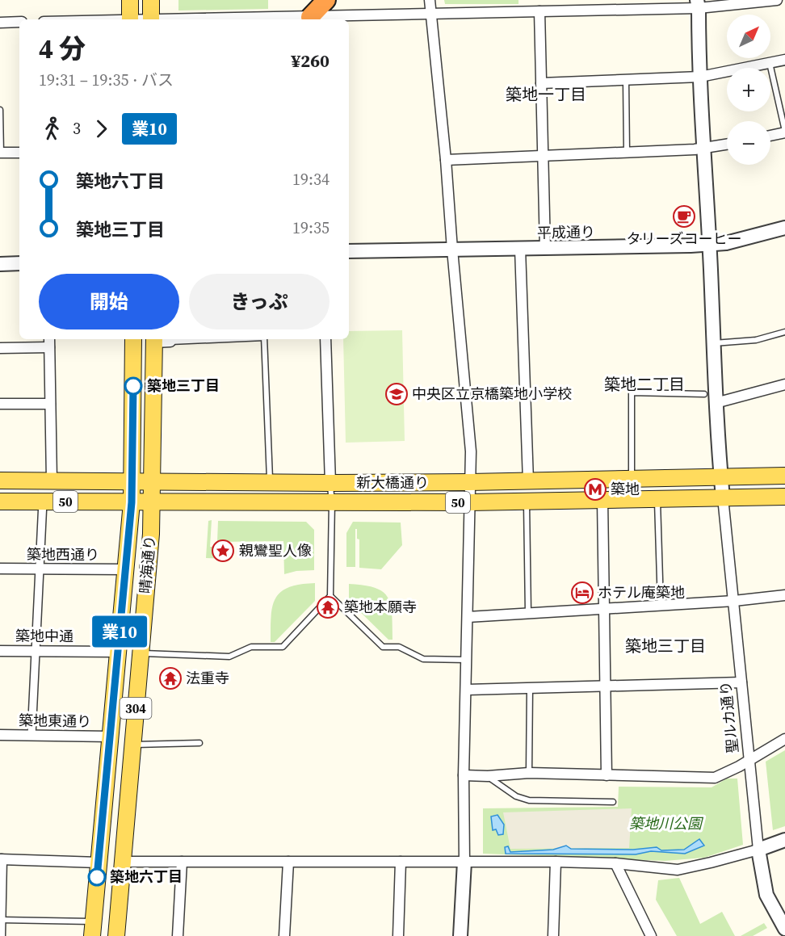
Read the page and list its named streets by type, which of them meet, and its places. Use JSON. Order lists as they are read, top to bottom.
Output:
{
  "streets": {
    "main road": [
      "新大橋通り",
      "50",
      "晴海通り",
      "304"
    ],
    "street": [
      "平成通り",
      "築地西通り",
      "築地中通",
      "聖ルカ通り",
      "築地東通り"
    ]
  },
  "crossings": [
    ["新大橋通り", "晴海通り"],
    ["新大橋通り", "聖ルカ通り"],
    ["築地西通り", "晴海通り"],
    ["晴海通り", "築地中通"],
    ["晴海通り", "築地東通り"]
  ],
  "districts": ["築地一丁目", "築地二丁目", "築地三丁目"],
  "parks": ["築地川公園"],
  "places": {
    "cafe": ["タリーズコーヒー"],
    "other": ["築地三丁目", "築地六丁目"],
    "school or university": ["中央区立京橋築地小学校"],
    "metro station": ["築地"],
    "place": ["親鸞聖人像"],
    "hotel": ["ホテル庵築地"],
    "temple": ["築地本願寺", "法重寺"]
  },
  "lines": ["bus line 業10"],
  "north": "top right",
  "page": {
    "on_map": "業10",
    "map_buttons": ["+", "−"],
    "heading": ["4 分", "19:31 – 19:35 · バス", "¥260"],
    "legs": ["3", "業10"],
    "list": [
      {
        "name": "築地六丁目",
        "value": "19:34"
      },
      {
        "name": "築地三丁目",
        "value": "19:35"
      }
    ],
    "buttons": ["開始", "きっぷ"]
  }
}
